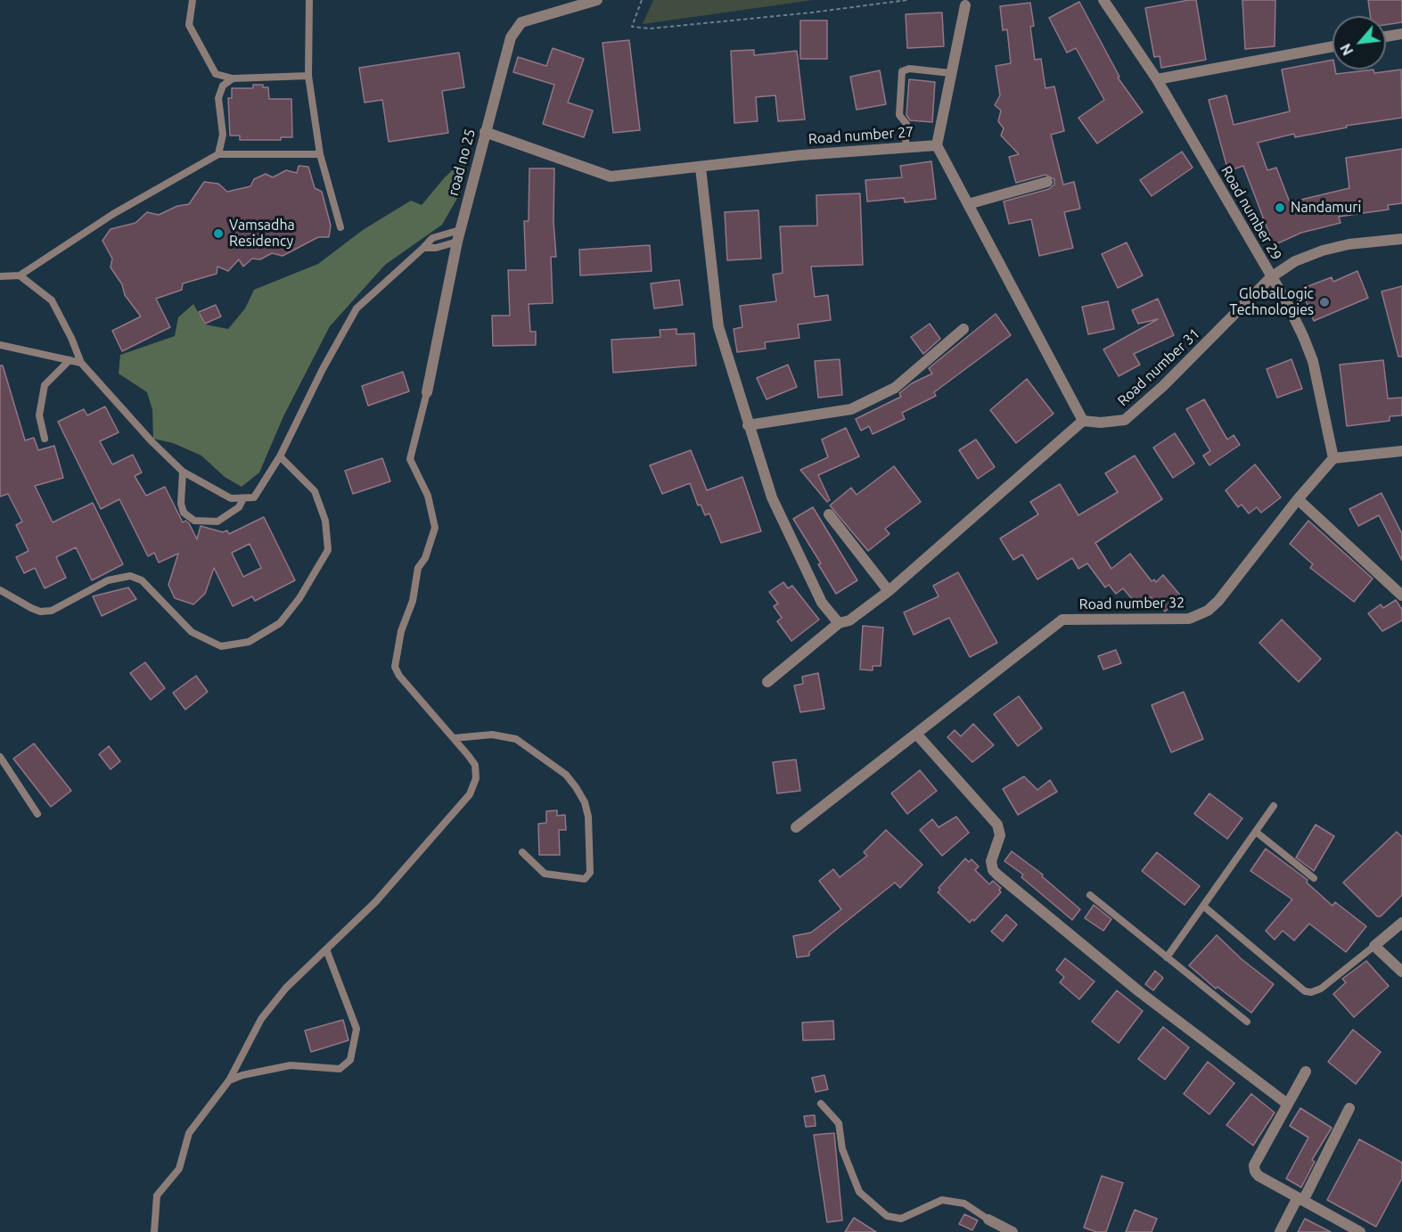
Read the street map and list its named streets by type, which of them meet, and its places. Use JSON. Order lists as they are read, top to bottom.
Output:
{
  "streets": {
    "street": [
      "Road number 27",
      "road no 25",
      "Road number 29",
      "Road number 31",
      "Road number 32"
    ]
  },
  "crossings": [
    ["Road number 27", "road no 25"],
    ["Road number 29", "Road number 31"],
    ["Road number 29", "Road number 32"]
  ],
  "places": ["Nandamuri", "Vamsadha Residency", "GlobalLogic Technologies"],
  "north": "bottom left"
}
